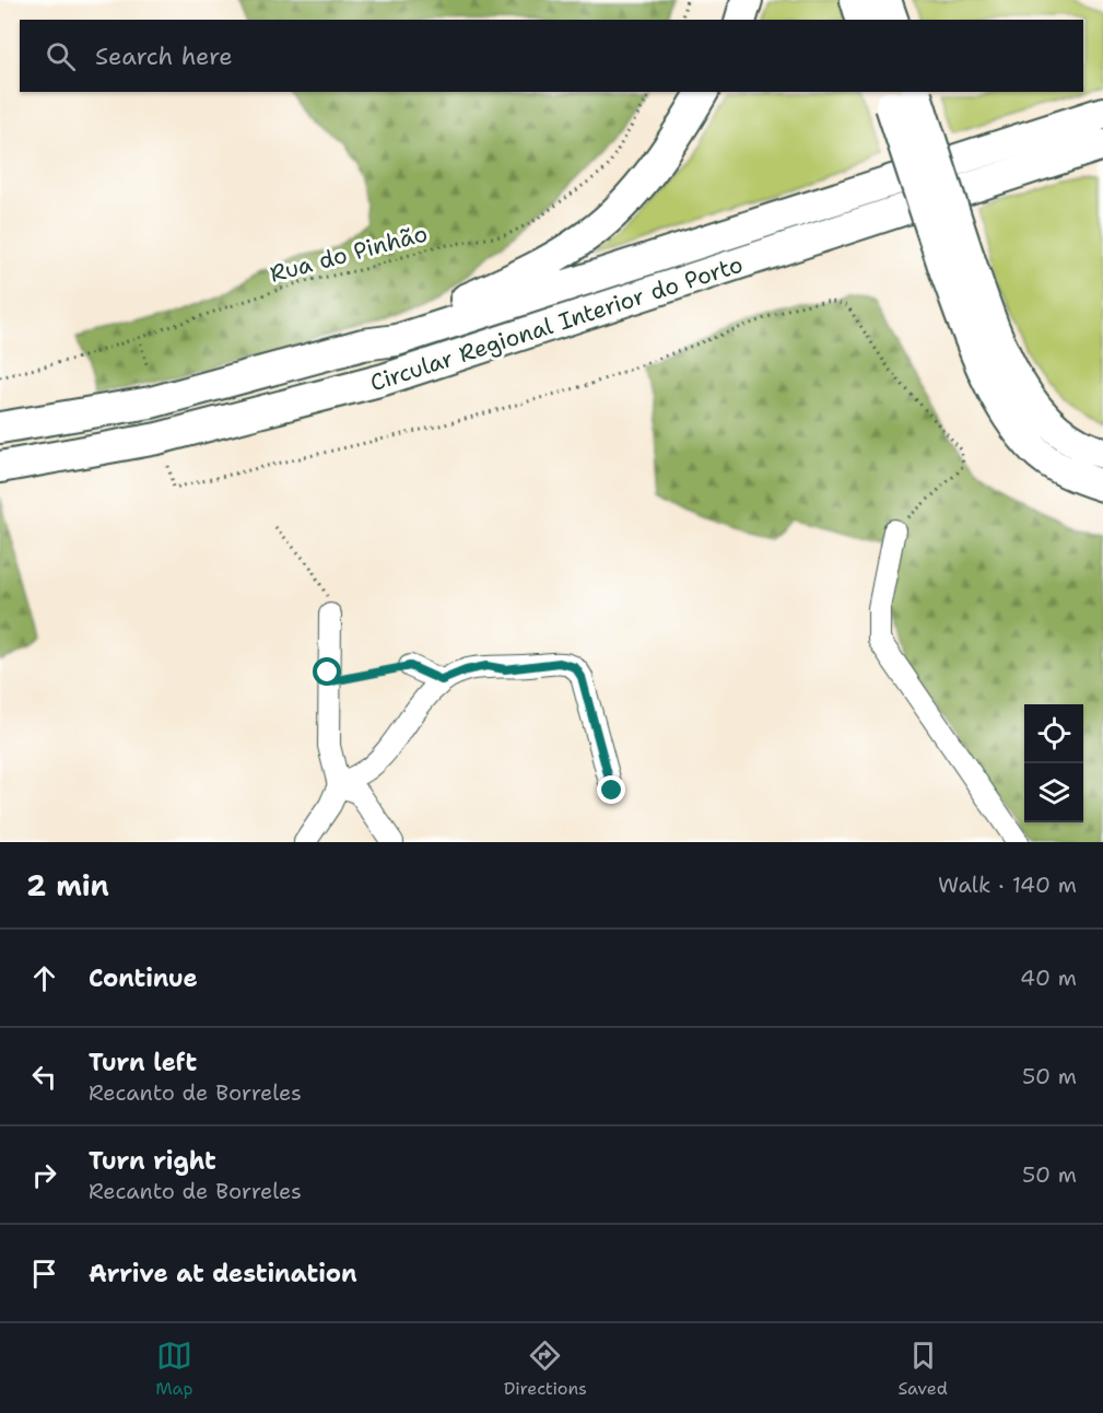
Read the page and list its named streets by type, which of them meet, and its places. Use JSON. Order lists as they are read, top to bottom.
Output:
{
  "streets": {
    "highway": ["Circular Regional Interior do Porto"],
    "path": ["Rua do Pinhão"]
  },
  "page": {
    "search": "Search here",
    "heading": ["2 min", "Walk · 140 m"],
    "list": [
      ["Continue", "40 m"],
      ["Turn left", "Recanto de Borreles", "50 m"],
      ["Turn right", "Recanto de Borreles", "50 m"],
      "Arrive at destination"
    ],
    "nav": ["Map", "Directions", "Saved"]
  }
}
